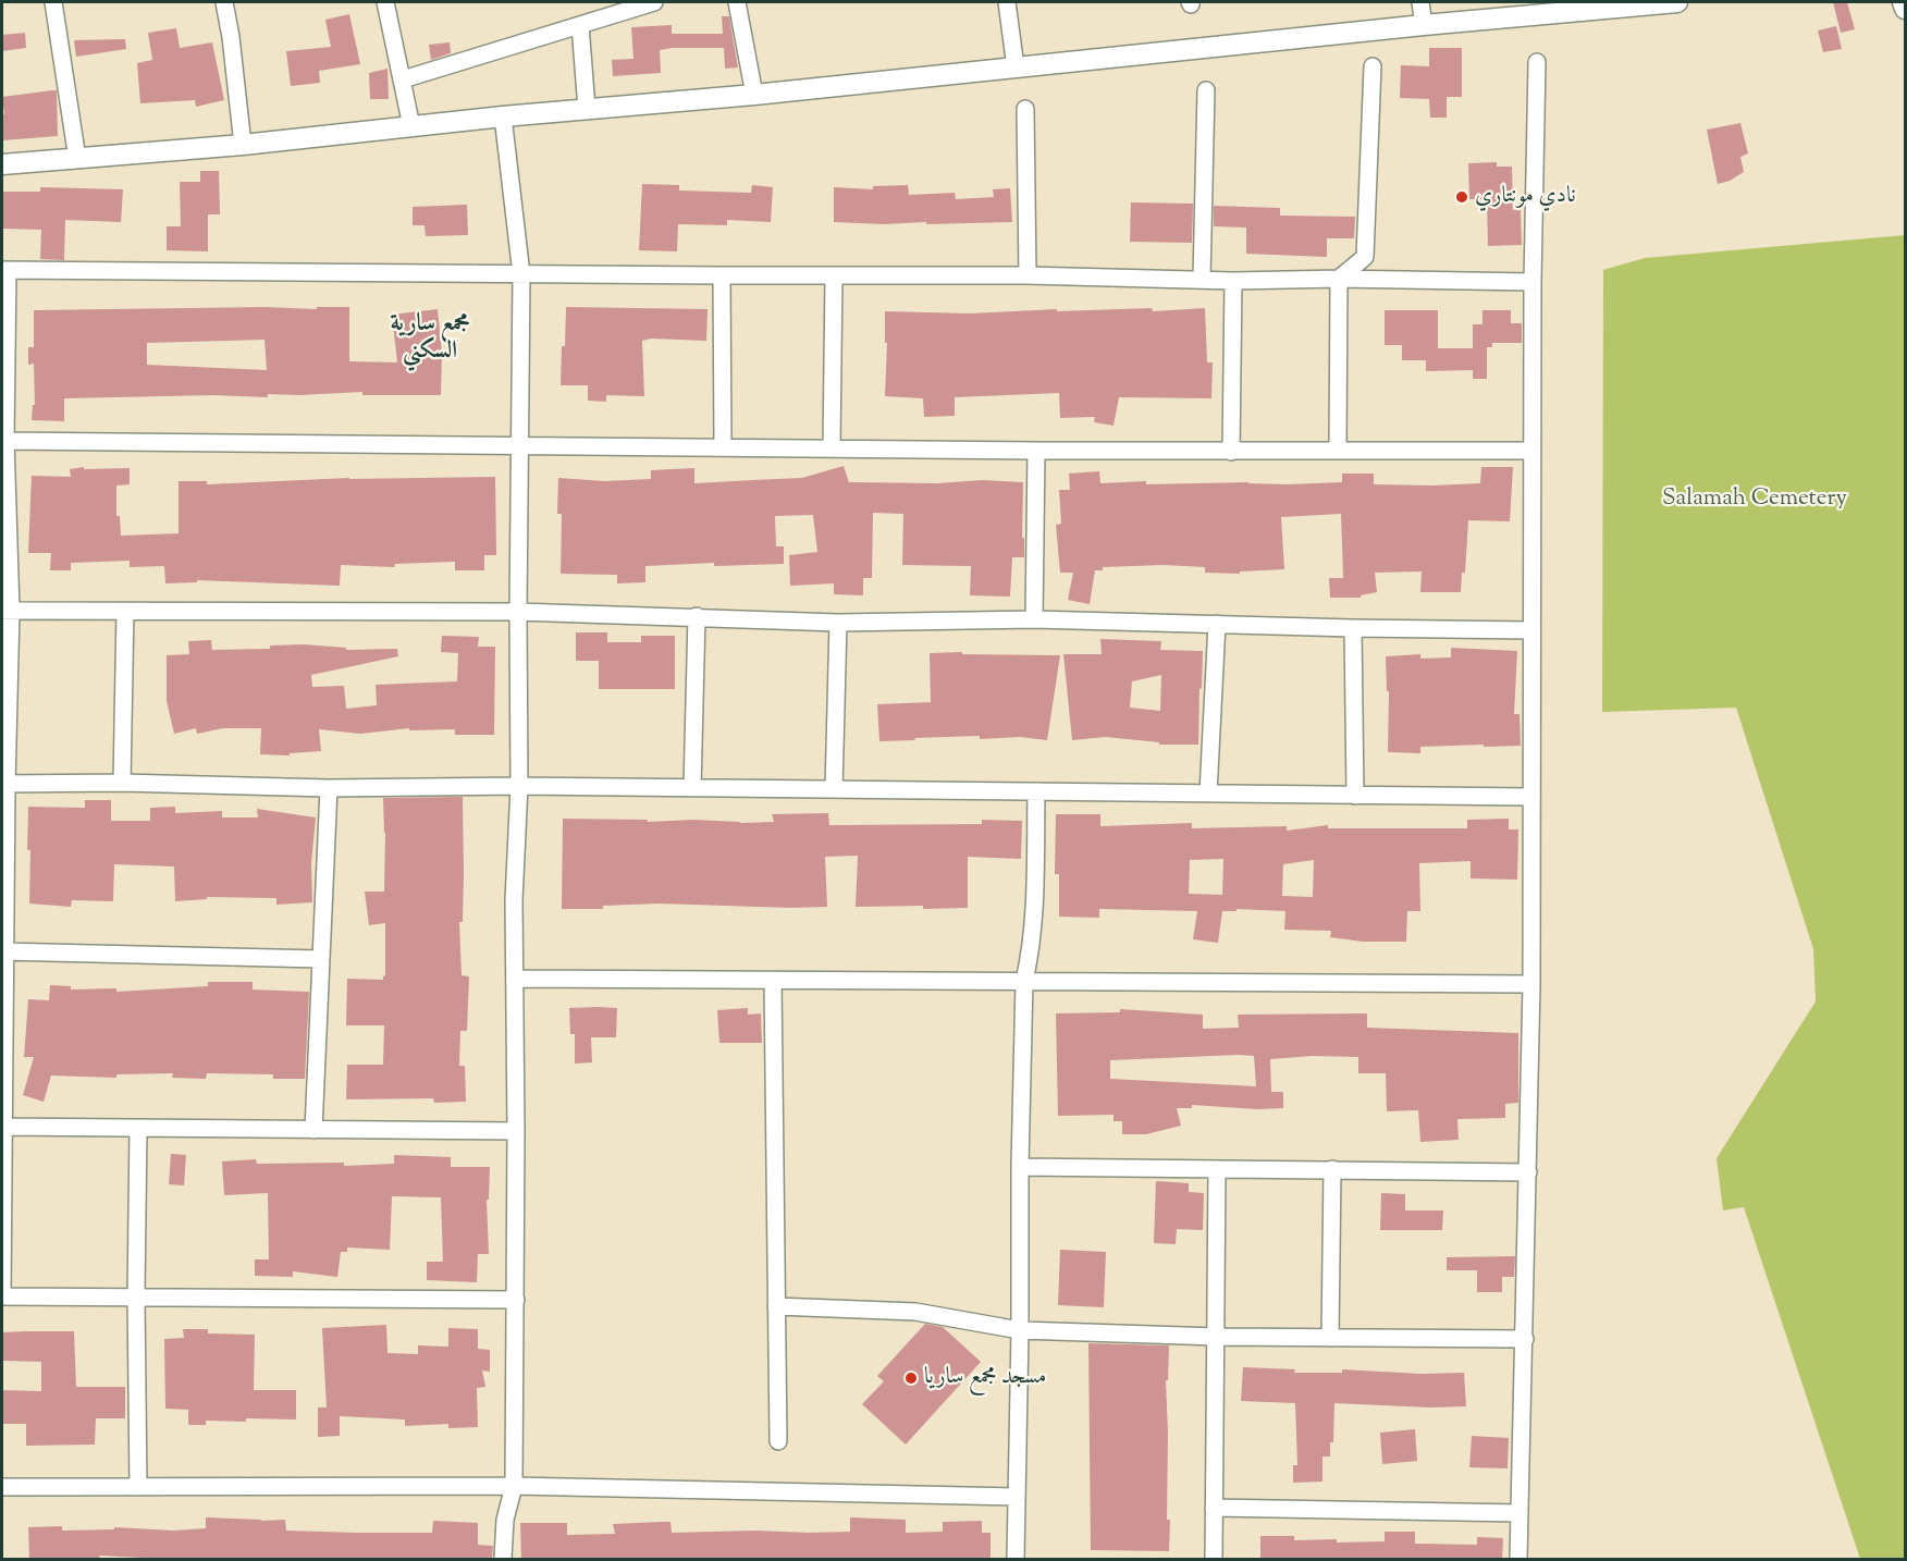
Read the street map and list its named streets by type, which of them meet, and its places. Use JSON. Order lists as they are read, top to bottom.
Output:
{
  "districts": ["مجمع سارية السكني"],
  "parks": ["Salamah Cemetery"],
  "places": ["نادي مونتاري", "مسجد مجمع ساريا"]
}
